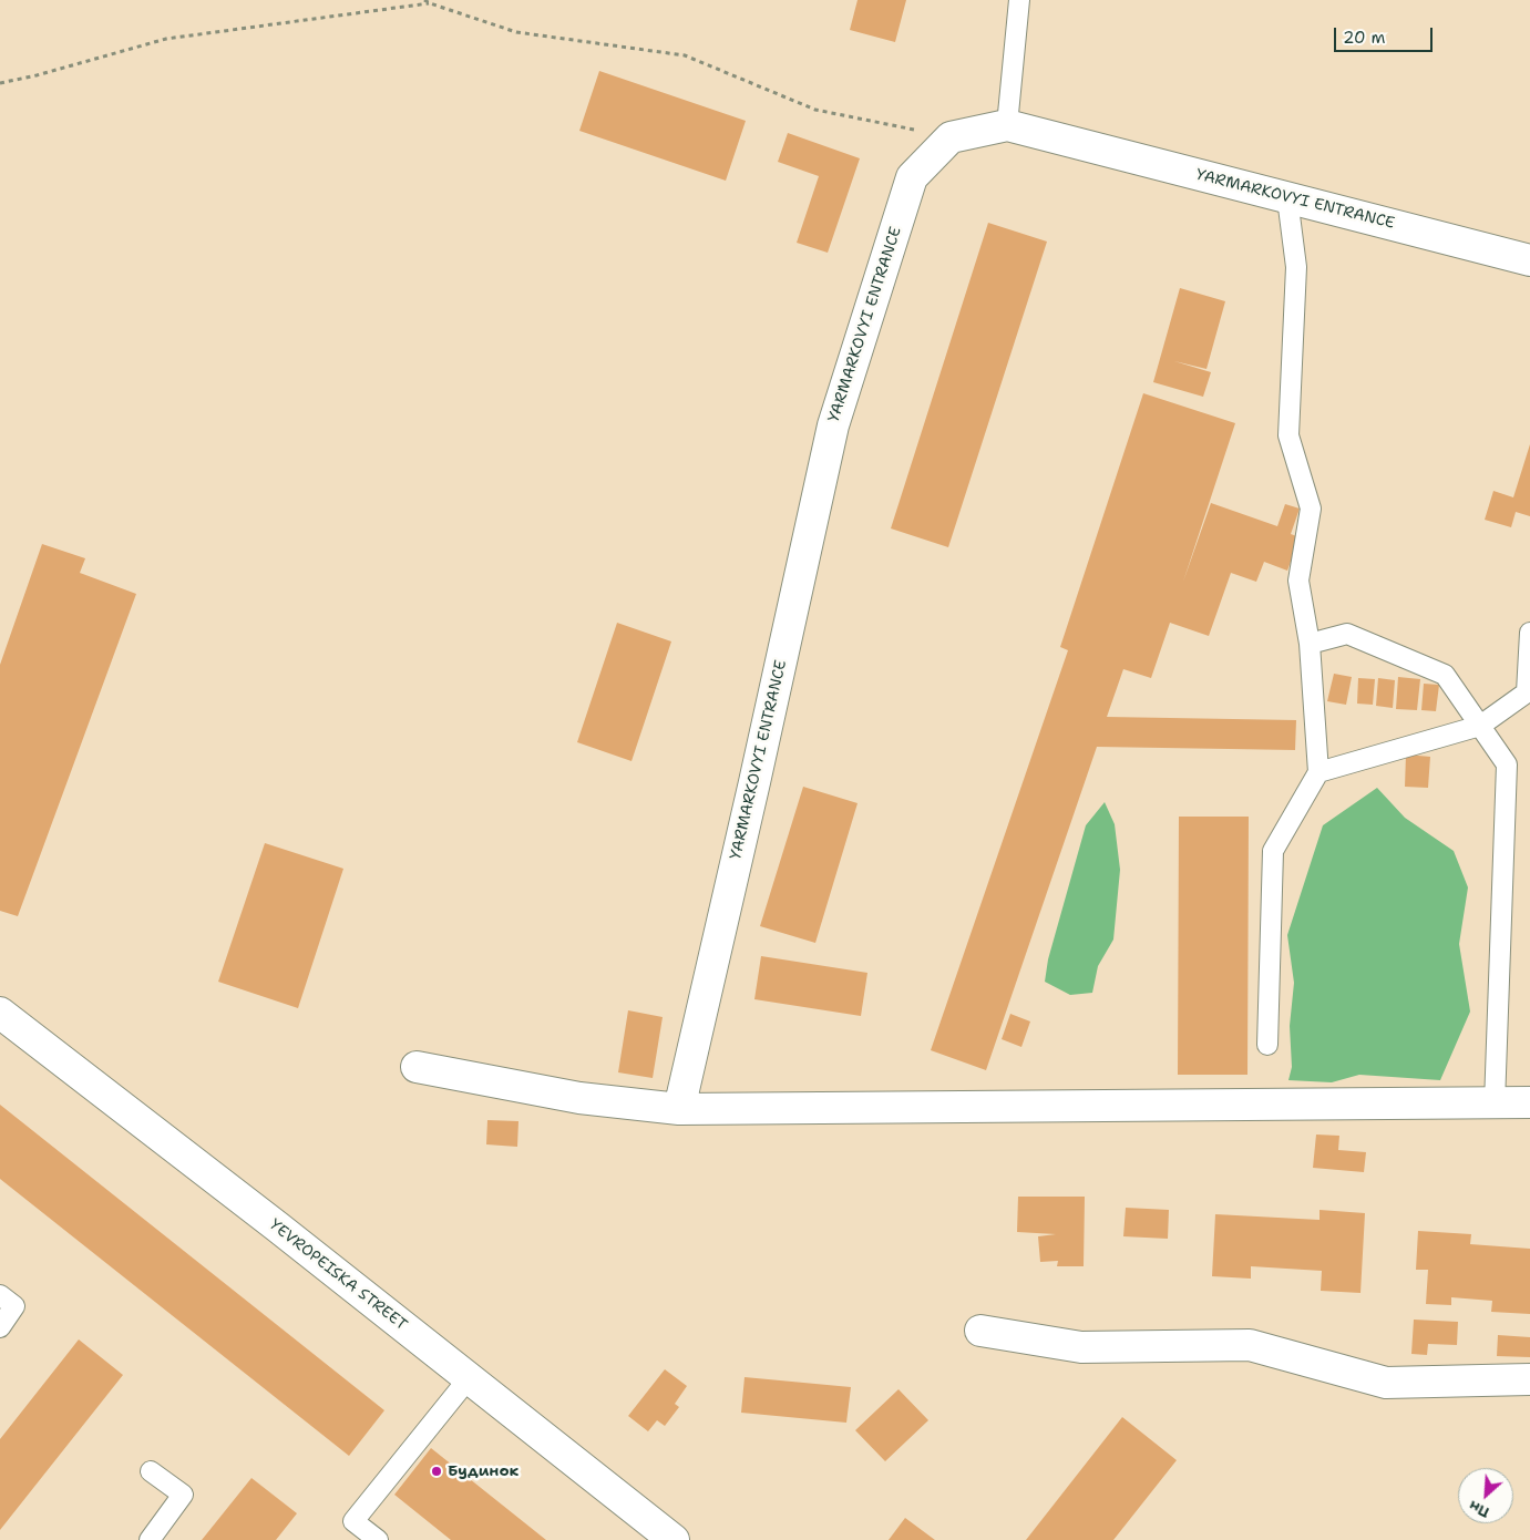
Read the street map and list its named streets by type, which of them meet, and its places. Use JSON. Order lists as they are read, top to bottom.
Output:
{
  "streets": {
    "street": ["YARMARKOVYI ENTRANCE", "YEVROPEISKA STREET"]
  },
  "places": ["Будинок"],
  "scale_bar": "20 m",
  "north": "bottom left"
}
